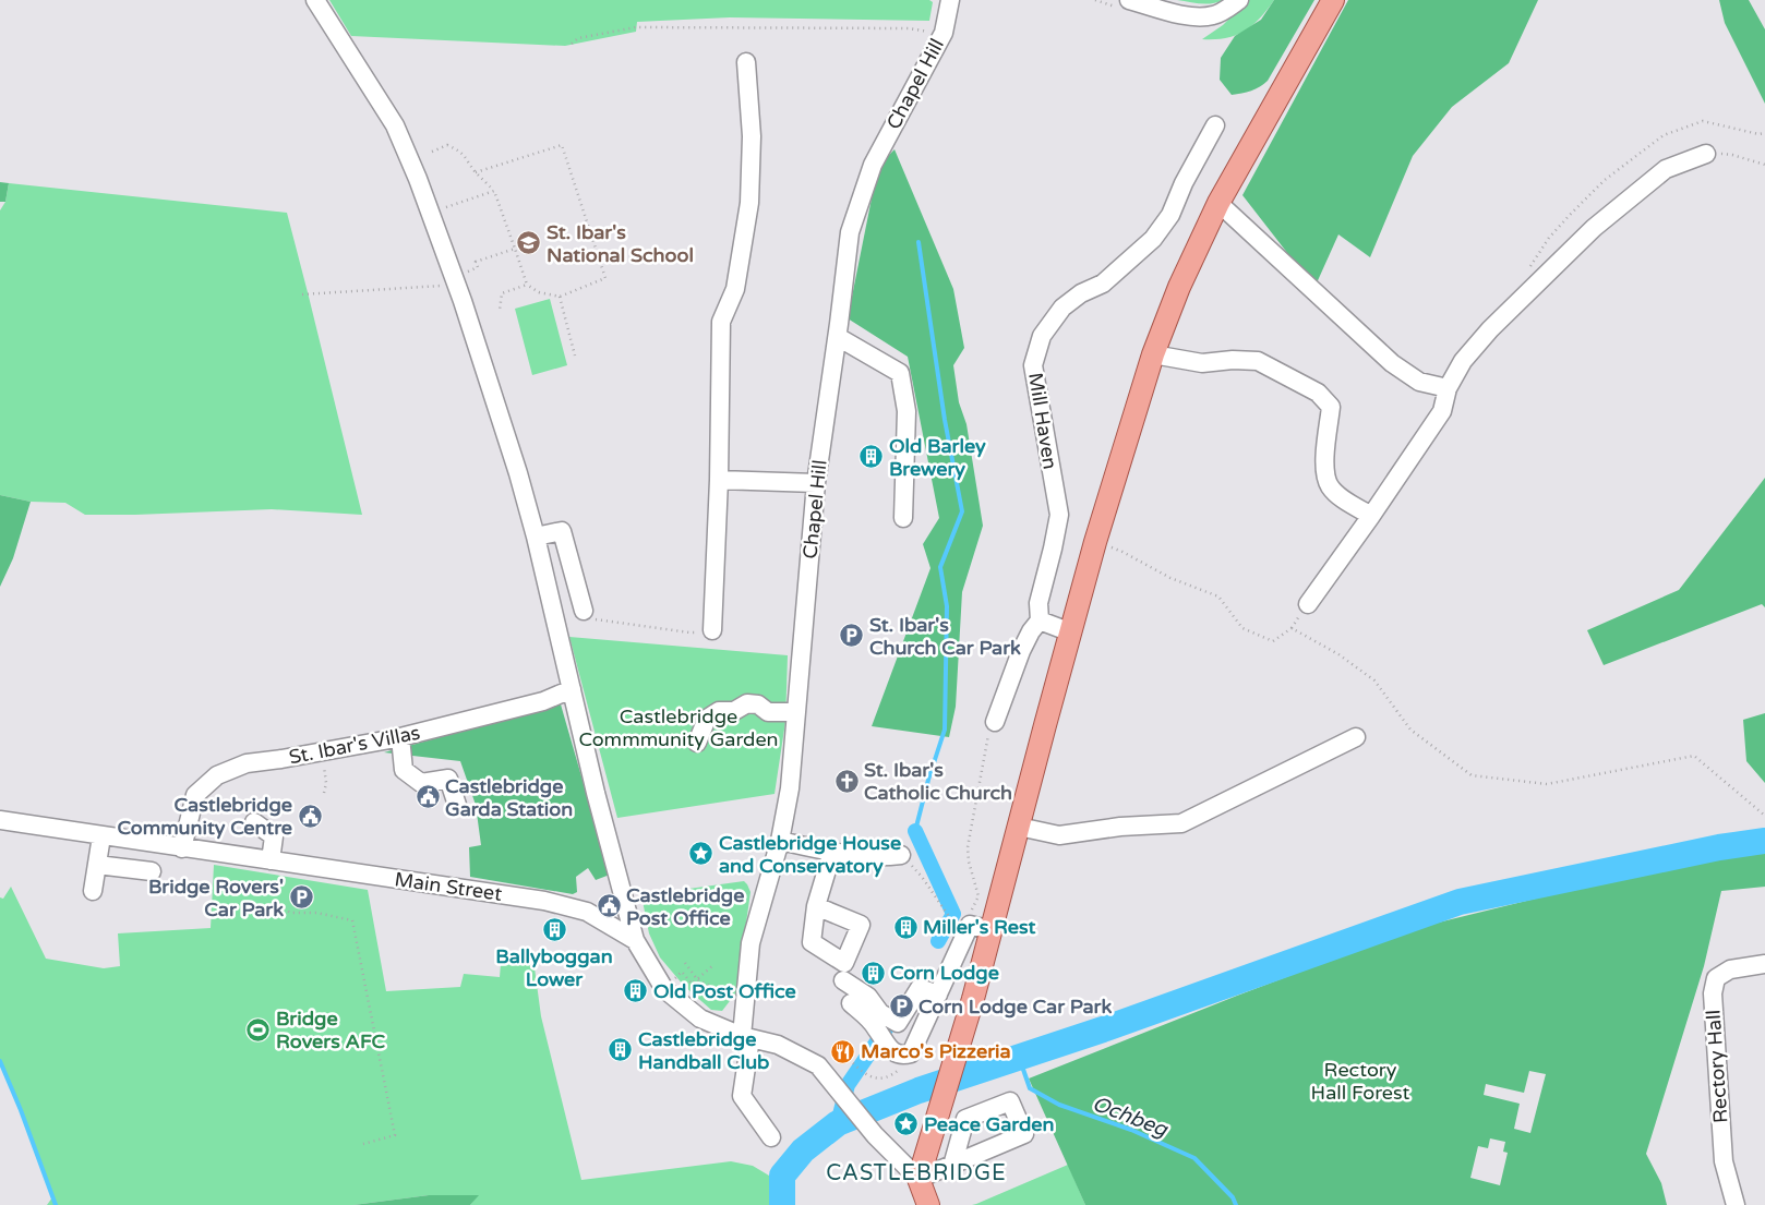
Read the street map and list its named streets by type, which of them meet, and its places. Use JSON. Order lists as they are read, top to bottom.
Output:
{
  "streets": {
    "street": [
      "Chapel Hill",
      "Mill Haven",
      "St. Ibar's Villas",
      "Main Street",
      "Rectory Hall"
    ]
  },
  "crossings": [
    ["Chapel Hill", "Main Street"],
    ["St. Ibar's Villas", "Main Street"]
  ],
  "districts": ["CASTLEBRIDGE"],
  "water": ["Ochbeg"],
  "parks": ["Castlebridge Commmunity Garden", "Rectory Hall Forest"],
  "places": {
    "school or university": ["St. Ibar's National School"],
    "building": [
      "Old Barley Brewery",
      "Miller's Rest",
      "Ballyboggan Lower",
      "Corn Lodge",
      "Old Post Office",
      "Castlebridge Handball Club"
    ],
    "parking": ["St. Ibar's Church Car Park", "Bridge Rovers' Car Park", "Corn Lodge Car Park"],
    "church": ["St. Ibar's Catholic Church"],
    "public building": ["Castlebridge Garda Station", "Castlebridge Community Centre", "Castlebridge Post Office"],
    "place": ["Castlebridge House and Conservatory", "Peace Garden"],
    "sports": ["Bridge Rovers AFC"],
    "restaurant": ["Marco's Pizzeria"]
  }
}
